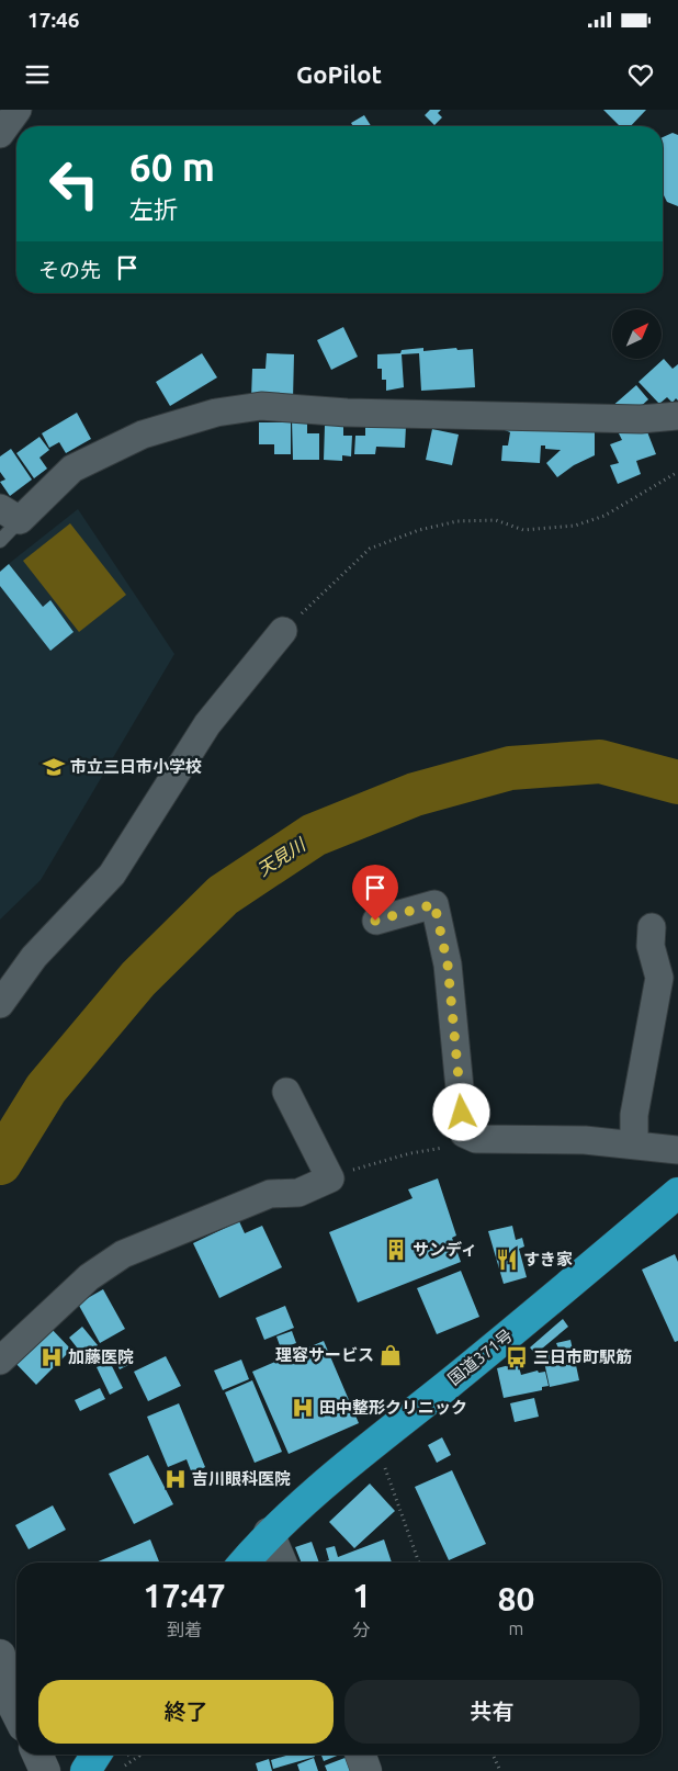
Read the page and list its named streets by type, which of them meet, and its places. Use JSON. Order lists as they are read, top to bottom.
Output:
{
  "streets": {
    "highway": ["国道371号"]
  },
  "water": ["天見川"],
  "places": {
    "school or university": ["市立三日市小学校"],
    "building": ["サンディ"],
    "restaurant": ["すき家"],
    "shop": ["理容サービス"],
    "hospital": ["加藤医院", "田中整形クリニック", "吉川眼科医院"],
    "bus stop": ["三日市町駅筋"]
  },
  "north": "top right",
  "page": {
    "status": "17:46",
    "header": "GoPilot",
    "turn": ["60 m", "左折"],
    "then": "その先",
    "eta": [
      "17:47",
      "到着",
      "1",
      "分",
      "80",
      "m"
    ],
    "buttons": ["終了", "共有"]
  }
}
